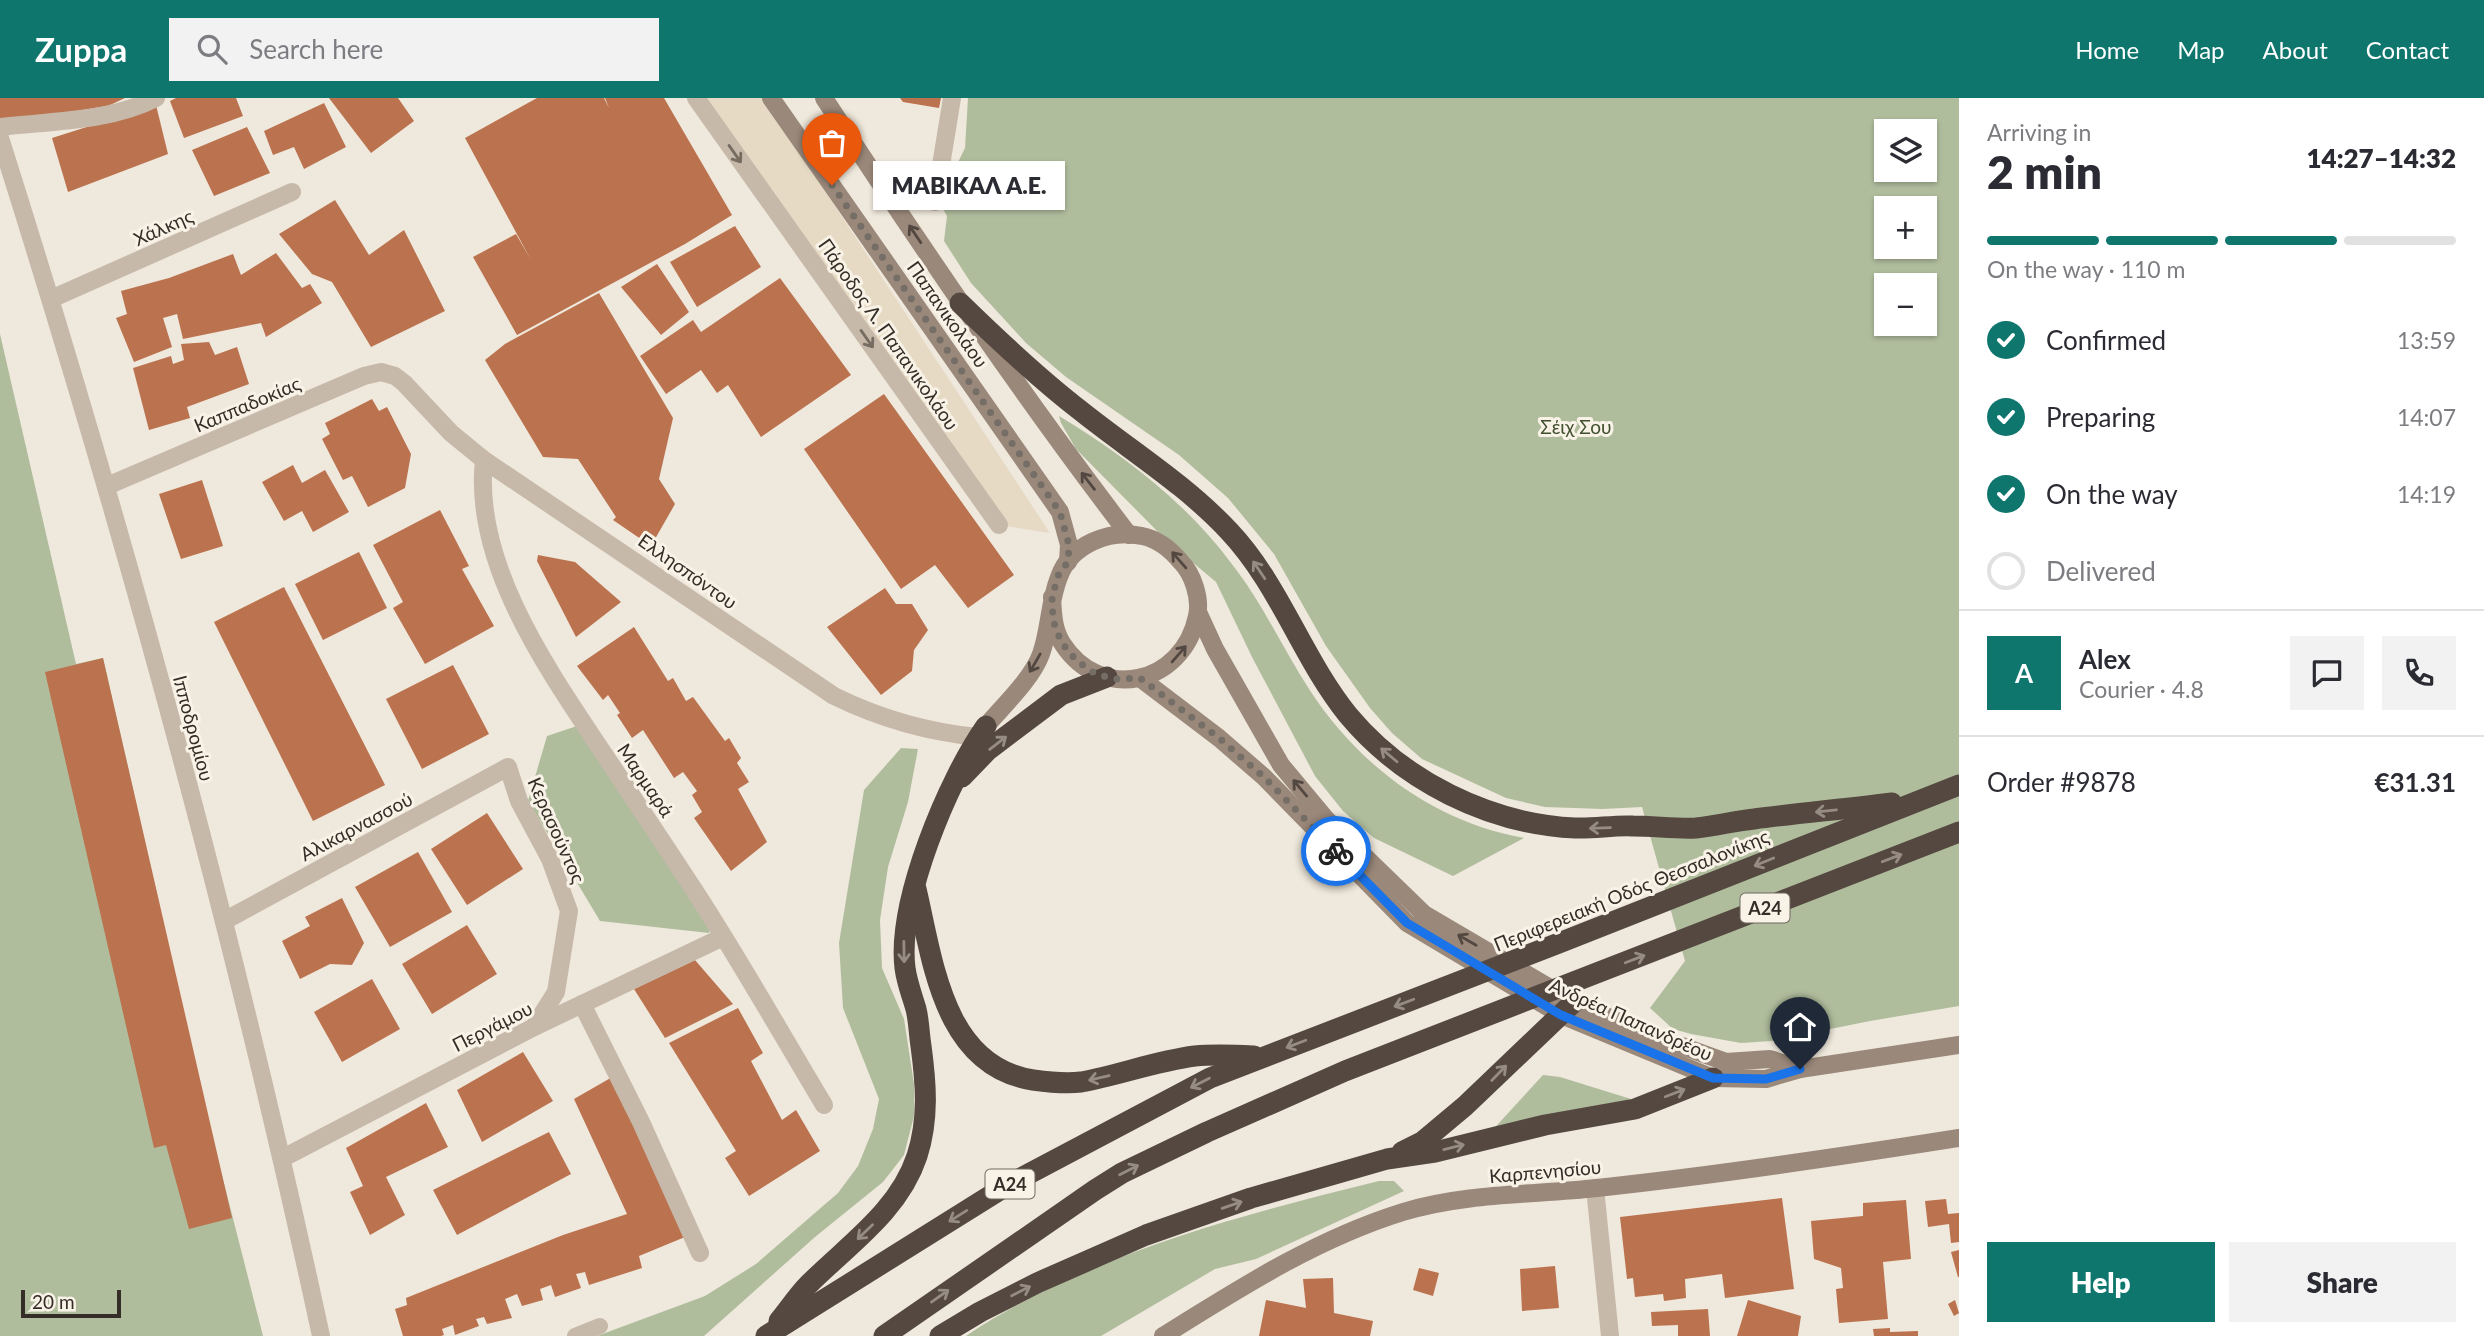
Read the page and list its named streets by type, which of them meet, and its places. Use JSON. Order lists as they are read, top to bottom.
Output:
{
  "streets": {
    "highway": ["Περιφερειακή Οδός Θεσσαλονίκης", "Α24"],
    "main road": ["Παπανικολάου", "Ανδρέα Παπανδρέου", "Καρπενησίου"],
    "street": [
      "Χάλκης",
      "Πάροδος Λ. Παπανικολάου",
      "Καππαδοκίας",
      "Ελλησπόντου",
      "Ιπποδρομίου",
      "Μαρμαρά",
      "Αλικαρνασσού",
      "Κερασούντος",
      "Περγάμου"
    ]
  },
  "crossings": [
    ["Χάλκης", "Ιπποδρομίου"],
    ["Παπανικολάου", "Ανδρέα Παπανδρέου"],
    ["Καππαδοκίας", "Ελλησπόντου"],
    ["Καππαδοκίας", "Ιπποδρομίου"],
    ["Ελλησπόντου", "Μαρμαρά"],
    ["Ιπποδρομίου", "Αλικαρνασσού"],
    ["Ιπποδρομίου", "Περγάμου"],
    ["Μαρμαρά", "Περγάμου"],
    ["Αλικαρνασσού", "Κερασούντος"],
    ["Κερασούντος", "Περγάμου"],
    ["Α24", "Ανδρέα Παπανδρέου"]
  ],
  "one_way": ["Πάροδος Λ. Παπανικολάου"],
  "parks": ["Σέιχ Σου"],
  "places": ["ΜΑΒΙΚΑΛ Α.Ε."],
  "scale_bar": "20 m",
  "page": {
    "header": "Zuppa",
    "search": "Search here",
    "nav": [
      "Home",
      "Map",
      "About",
      "Contact"
    ],
    "heading": ["2 min", "Arriving in", "14:27–14:32"],
    "panel": [
      "Alex",
      "Courier · 4.8",
      "Order #9878",
      "€31.31"
    ],
    "map_buttons": ["+", "−"],
    "bubble": "ΜΑΒΙΚΑΛ Α.Ε.",
    "bar": "On the way · 110 m",
    "list": [
      ["Confirmed", "13:59"],
      ["Preparing", "14:07"],
      ["On the way", "14:19"],
      "Delivered"
    ],
    "round": "A",
    "buttons": ["Help", "Share"],
    "scale": "20 m"
  }
}
